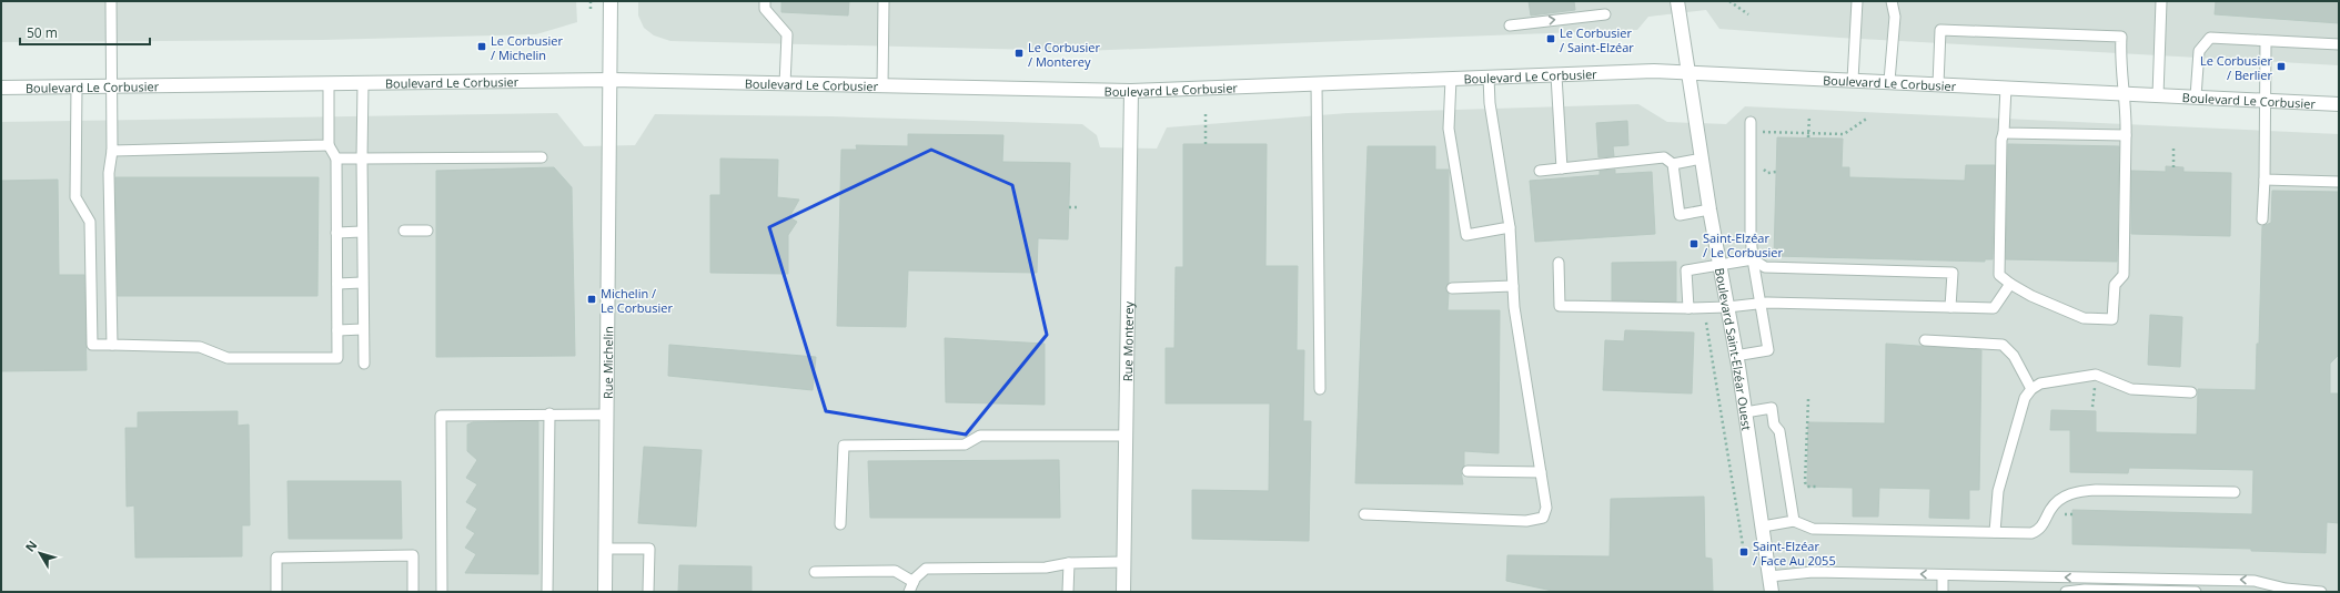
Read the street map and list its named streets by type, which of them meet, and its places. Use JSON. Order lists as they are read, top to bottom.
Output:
{
  "streets": {
    "street": [
      "Boulevard Le Corbusier",
      "Rue Monterey",
      "Boulevard Saint-Elzéar Ouest",
      "Rue Michelin"
    ]
  },
  "crossings": [
    ["Boulevard Le Corbusier", "Rue Monterey"],
    ["Boulevard Le Corbusier", "Boulevard Saint-Elzéar Ouest"],
    ["Boulevard Le Corbusier", "Rue Michelin"]
  ],
  "places": {
    "transit": [
      "Le Corbusier / Saint-Elzéar",
      "Le Corbusier / Michelin",
      "Le Corbusier / Monterey",
      "Le Corbusier / Berlier",
      "Saint-Elzéar / Le Corbusier",
      "Michelin / Le Corbusier",
      "Saint-Elzéar / Face Au 2055"
    ]
  },
  "scale_bar": "50 m",
  "north": "top left"
}
